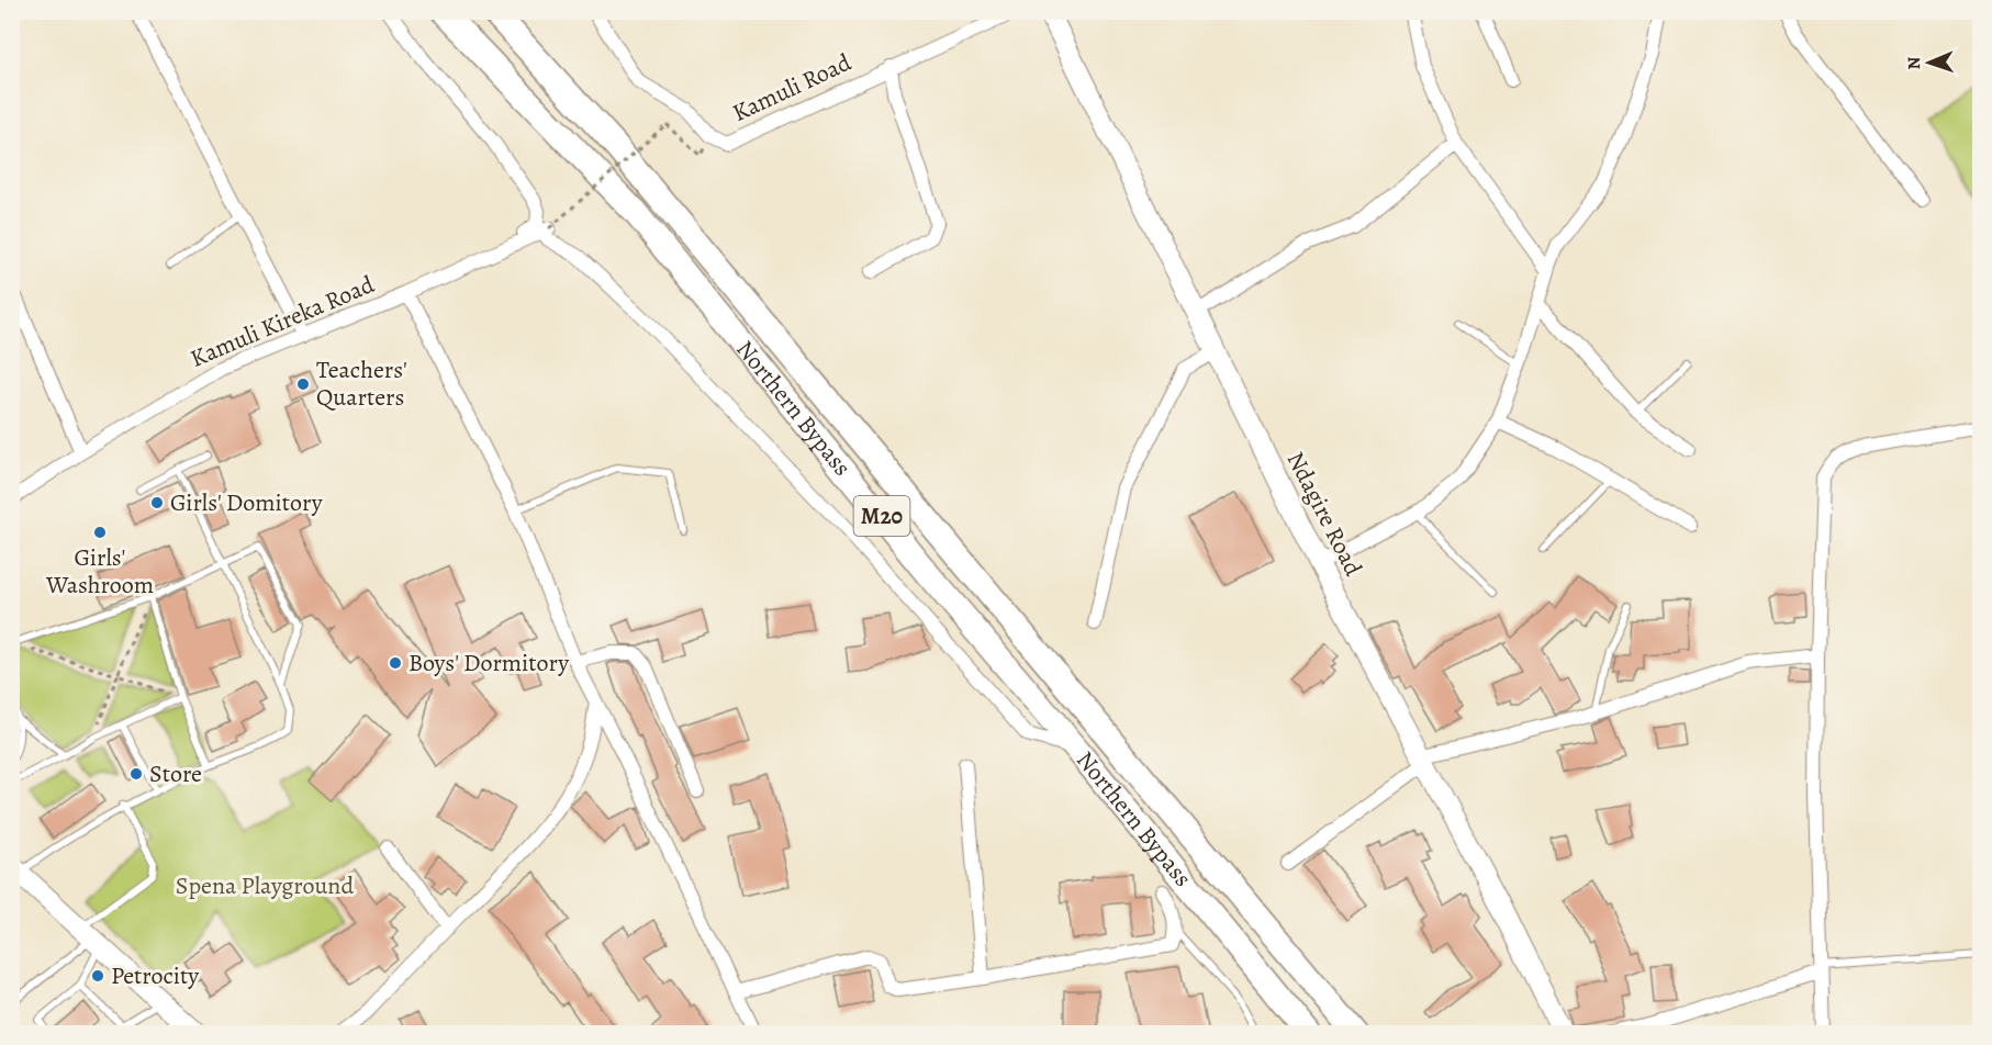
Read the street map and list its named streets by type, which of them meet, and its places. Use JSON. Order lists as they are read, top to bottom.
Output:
{
  "streets": {
    "highway": ["Northern Bypass", "M20"],
    "street": ["Kamuli Road", "Kamuli Kireka Road", "Ndagire Road"]
  },
  "parks": ["Spena Playground"],
  "places": [
    "Teachers' Quarters",
    "Girls' Domitory",
    "Girls' Washroom",
    "Boys' Dormitory",
    "Store",
    "Petrocity"
  ],
  "north": "left"
}
